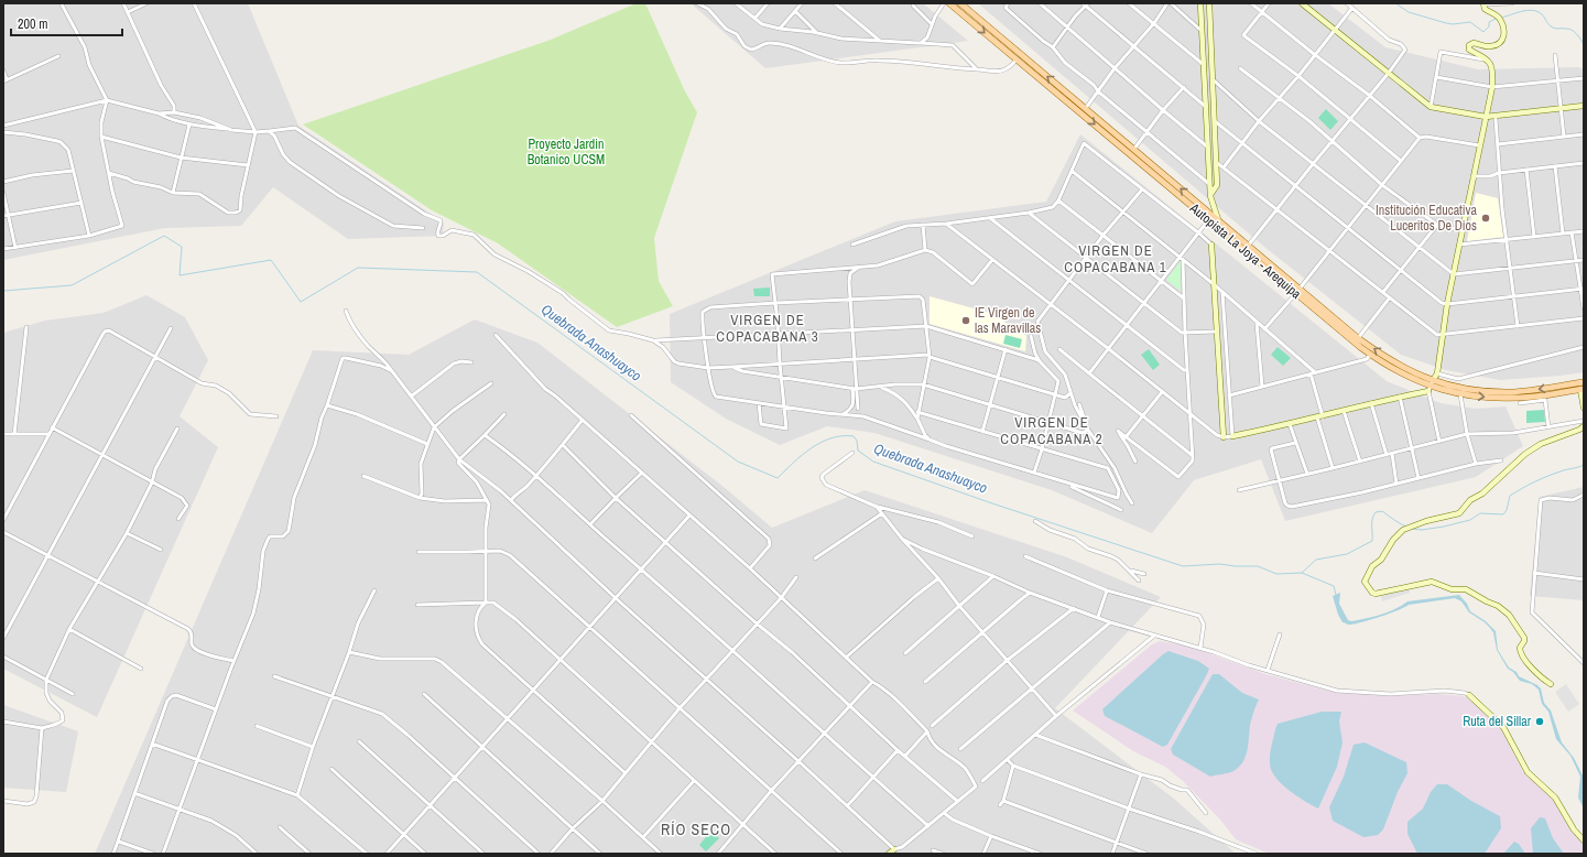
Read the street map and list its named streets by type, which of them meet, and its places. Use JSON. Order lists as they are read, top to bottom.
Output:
{
  "streets": {
    "main road": ["Autopista La Joya - Arequipa"]
  },
  "districts": [
    "VIRGEN DE COPACABANA 1",
    "VIRGEN DE COPACABANA 3",
    "VIRGEN DE COPACABANA 2",
    "RÍO SECO"
  ],
  "water": ["Quebrada Anashuayco"],
  "parks": ["Proyecto Jardin Botanico UCSM"],
  "places": ["Institución Educativa Luceritos De Dios", "IE Virgen de las Maravillas", "Ruta del Sillar"],
  "scale_bar": "200 m"
}
